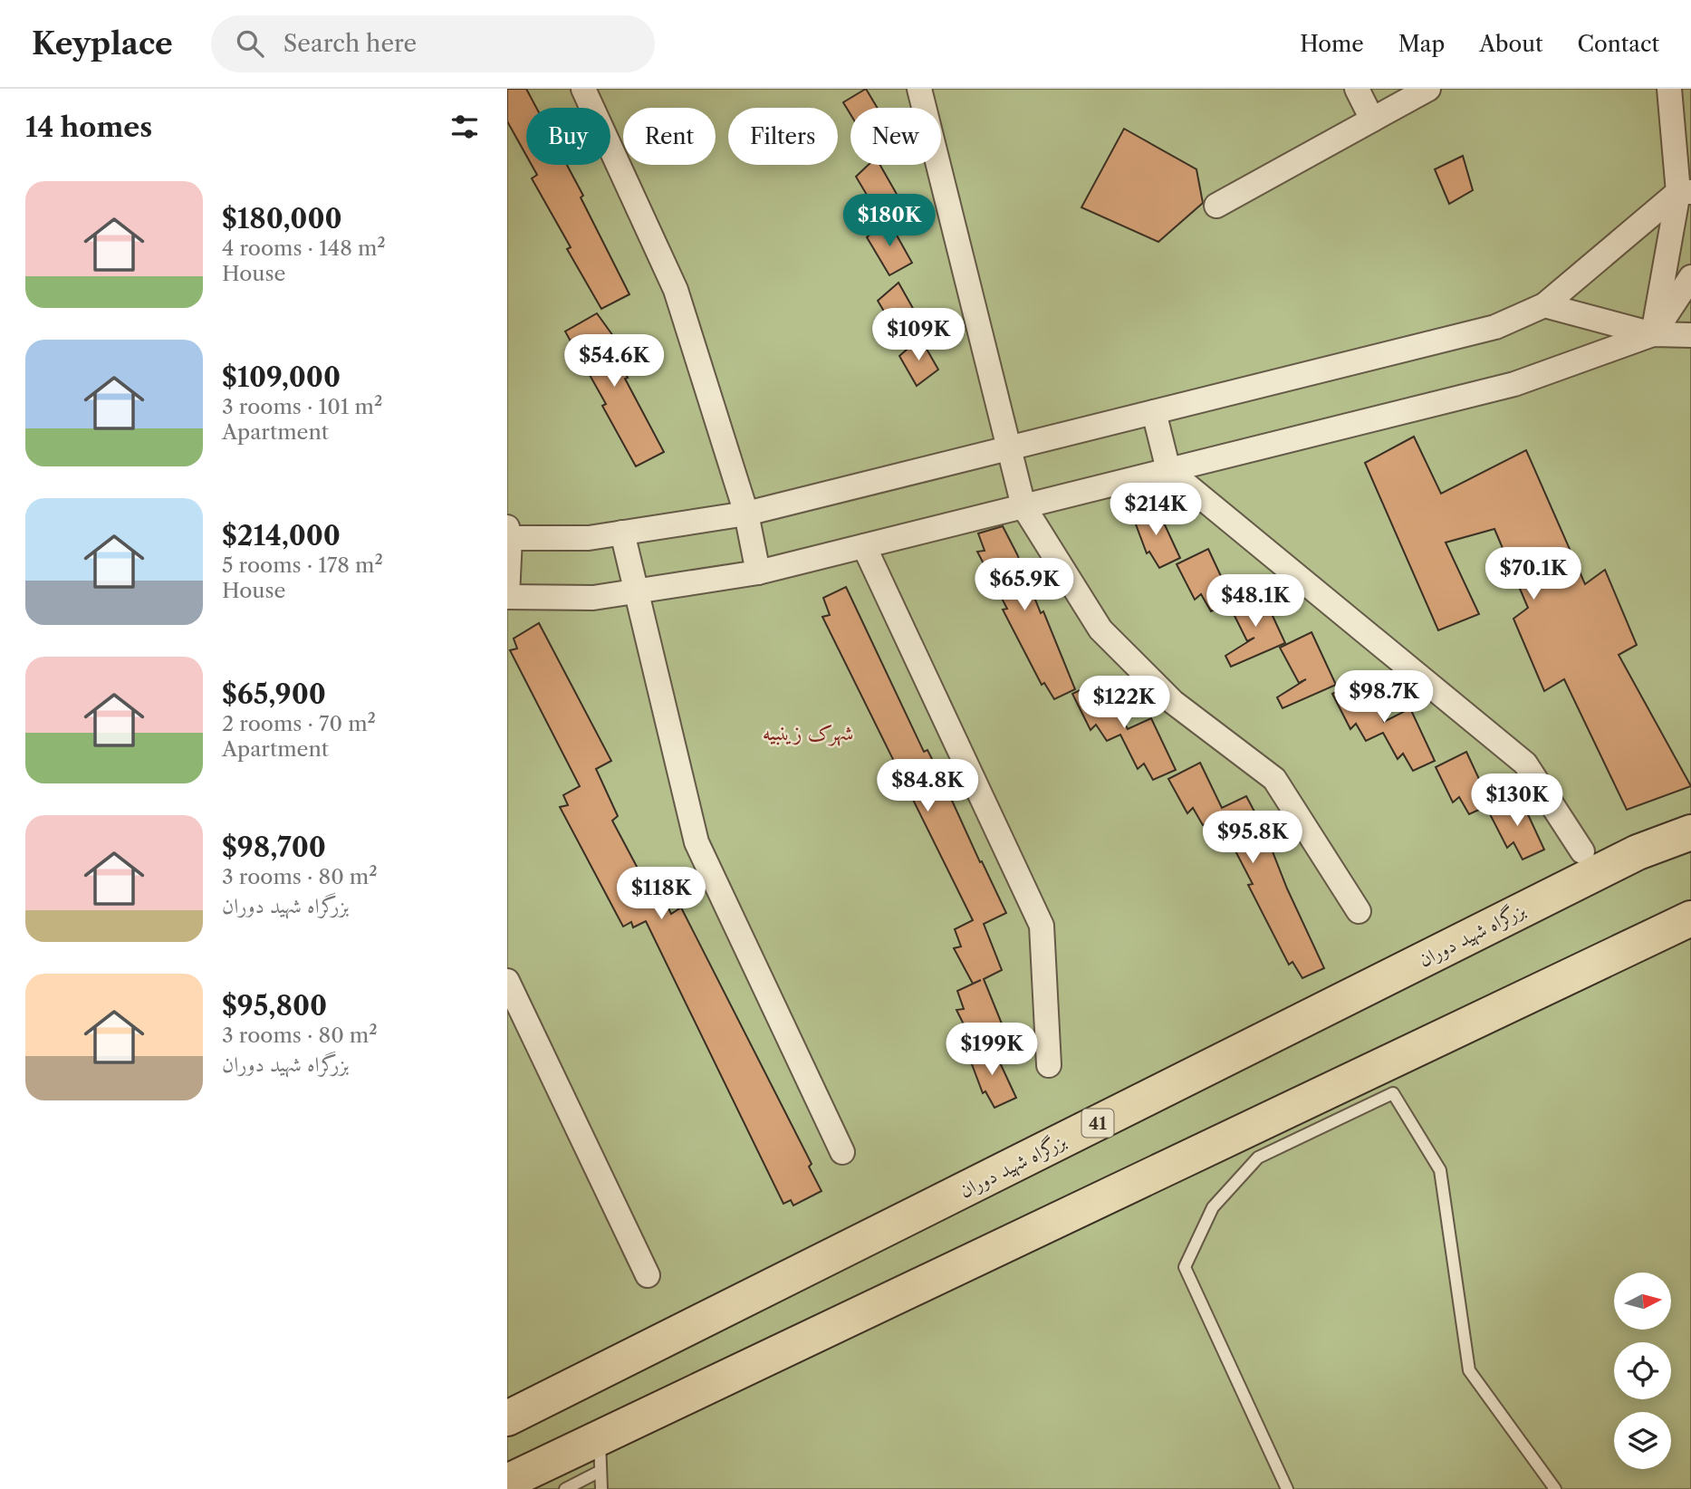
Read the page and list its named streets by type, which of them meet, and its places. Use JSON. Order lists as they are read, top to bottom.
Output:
{
  "streets": {
    "highway": ["بزرگراه شهید دوران", "41"]
  },
  "districts": ["شهرک زینبیه"],
  "north": "right",
  "page": {
    "header": "Keyplace",
    "search": "Search here",
    "nav": [
      "Home",
      "Map",
      "About",
      "Contact"
    ],
    "heading": "14 homes",
    "chip": [
      "Buy",
      "Rent",
      "Filters",
      "New"
    ],
    "list": [
      {
        "name": "$180,000",
        "note": "4 rooms · 148 m² · House"
      },
      {
        "name": "$109,000",
        "note": "3 rooms · 101 m² · Apartment"
      },
      {
        "name": "$214,000",
        "note": "5 rooms · 178 m² · House"
      },
      {
        "name": "$65,900",
        "note": "2 rooms · 70 m² · Apartment"
      },
      {
        "name": "$98,700",
        "note": "3 rooms · 80 m² · بزرگراه شهید دوران"
      },
      {
        "name": "$95,800",
        "note": "3 rooms · 80 m² · بزرگراه شهید دوران"
      }
    ],
    "price": [
      "$180K",
      "$109K",
      "$54.6K",
      "$214K",
      "$70.1K",
      "$65.9K",
      "$48.1K",
      "$98.7K",
      "$122K",
      "$84.8K",
      "$130K",
      "$95.8K",
      "$118K",
      "$199K"
    ]
  }
}
